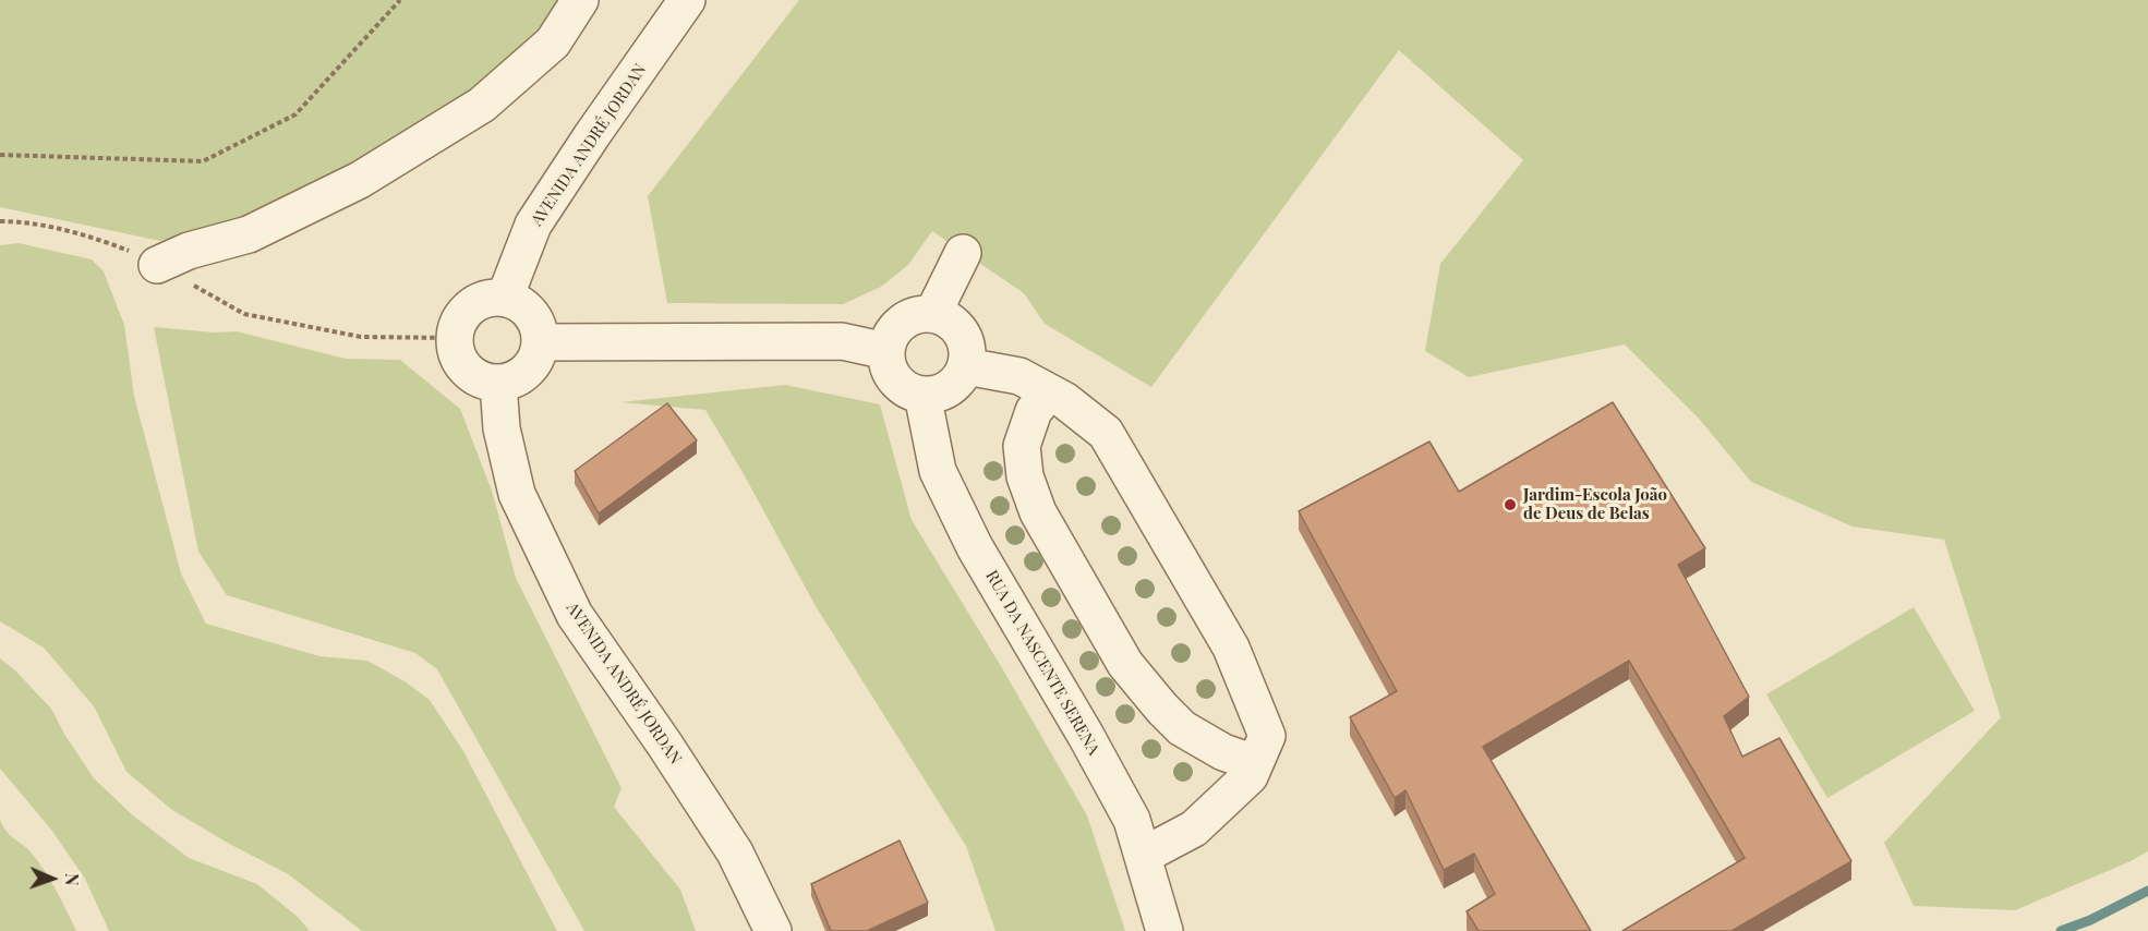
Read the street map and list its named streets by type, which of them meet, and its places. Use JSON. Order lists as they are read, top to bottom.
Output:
{
  "streets": {
    "street": ["AVENIDA ANDRÉ JORDAN", "RUA DA NASCENTE SERENA"]
  },
  "places": ["Jardim-Escola João de Deus de Belas"],
  "north": "right"
}
